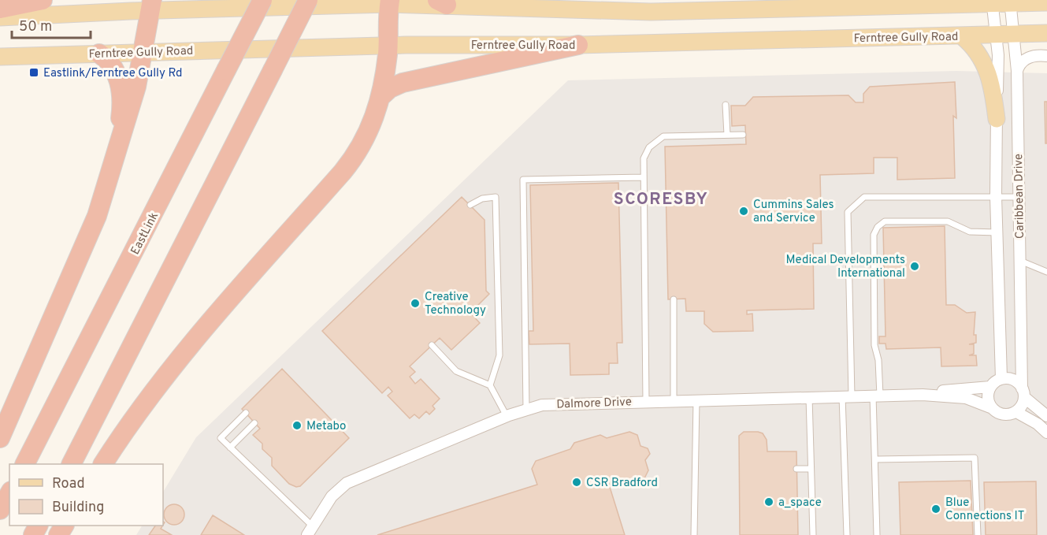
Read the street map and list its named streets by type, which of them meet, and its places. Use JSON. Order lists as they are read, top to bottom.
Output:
{
  "streets": {
    "highway": ["EastLink"],
    "main road": ["Ferntree Gully Road"],
    "street": ["Caribbean Drive", "Dalmore Drive"]
  },
  "crossings": [
    ["Ferntree Gully Road", "Caribbean Drive"],
    ["Caribbean Drive", "Dalmore Drive"]
  ],
  "districts": ["SCORESBY"],
  "places": {
    "transit": ["Eastlink/Ferntree Gully Rd"],
    "other": [
      "Cummins Sales and Service",
      "Medical Developments International",
      "Creative Technology",
      "Metabo",
      "CSR Bradford",
      "a_space",
      "Blue Connections IT"
    ]
  },
  "legend": ["Road", "Building"],
  "scale_bar": "50 m"
}
